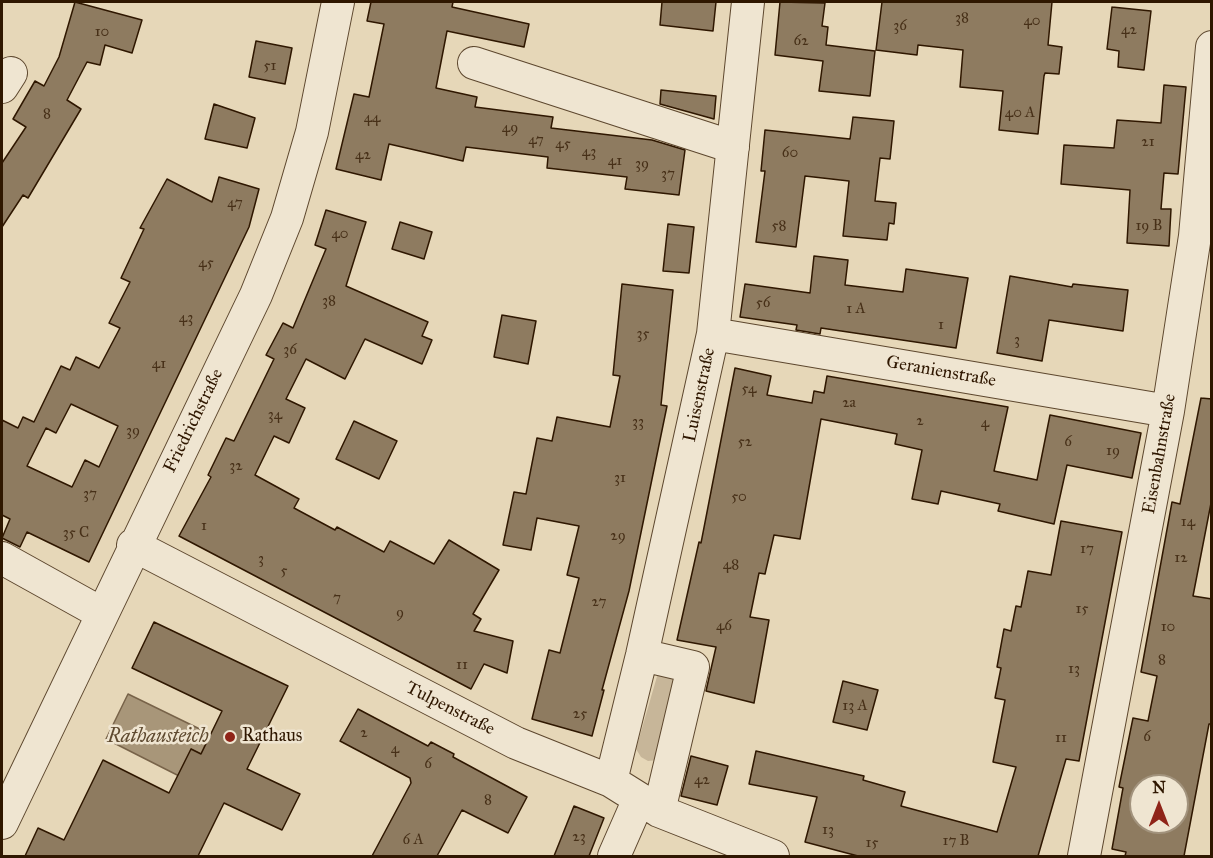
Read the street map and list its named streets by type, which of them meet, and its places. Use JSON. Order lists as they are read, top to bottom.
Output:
{
  "streets": {
    "street": [
      "Geranienstraße",
      "Luisenstraße",
      "Friedrichstraße",
      "Eisenbahnstraße",
      "Tulpenstraße"
    ]
  },
  "crossings": [
    ["Geranienstraße", "Luisenstraße"],
    ["Geranienstraße", "Eisenbahnstraße"],
    ["Luisenstraße", "Tulpenstraße"],
    ["Friedrichstraße", "Tulpenstraße"]
  ],
  "water": ["Rathausteich"],
  "places": ["Rathaus"],
  "house_numbers": [
    "38",
    "40",
    "36",
    "42",
    "10",
    "62",
    "51",
    "40 A",
    "8",
    "44",
    "49",
    "47",
    "21",
    "45",
    "43",
    "60",
    "42",
    "41",
    "39",
    "37",
    "47",
    "58",
    "19 B",
    "40",
    "45",
    "38",
    "56",
    "1 A",
    "43",
    "1",
    "35",
    "3",
    "36",
    "41",
    "54",
    "2a",
    "34",
    "2",
    "33",
    "4",
    "39",
    "52",
    "6",
    "19",
    "32",
    "31",
    "37",
    "50",
    "14",
    "1",
    "35 C",
    "29",
    "17",
    "12",
    "3",
    "48",
    "5",
    "7",
    "27",
    "15",
    "9",
    "46",
    "10",
    "8",
    "11",
    "13",
    "13 A",
    "25",
    "2",
    "6",
    "11",
    "4",
    "6",
    "42",
    "8",
    "13",
    "23",
    "6 A",
    "17 B",
    "15"
  ],
  "north": "top"
}
